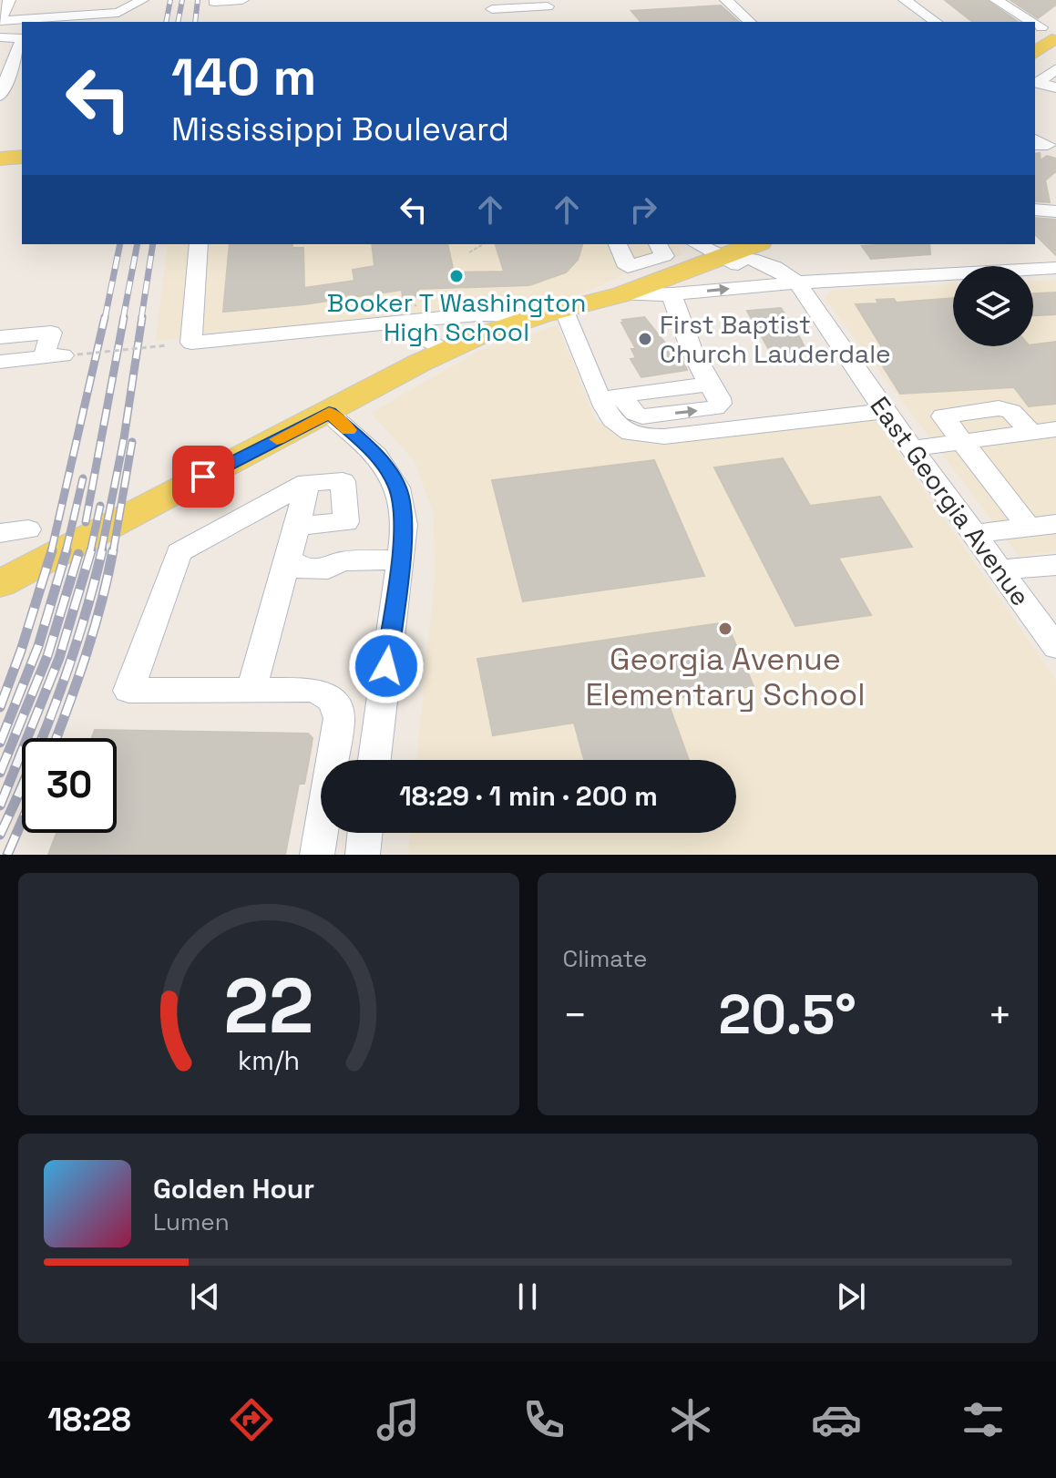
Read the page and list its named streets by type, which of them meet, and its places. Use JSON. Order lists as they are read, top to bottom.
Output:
{
  "streets": {
    "street": ["East Georgia Avenue"]
  },
  "places": ["Booker T Washington High School", "First Baptist Church Lauderdale", "Georgia Avenue Elementary School"],
  "page": {
    "turn": ["140 m", "Mississippi Boulevard"],
    "limit": "30",
    "trip": "18:29 · 1 min · 200 m",
    "tile": "Climate",
    "heat": ["−", "20.5°", "+"],
    "song": ["Golden Hour", "Lumen"],
    "tabs": "18:28",
    "gauge": ["22", "km/h"]
  }
}
